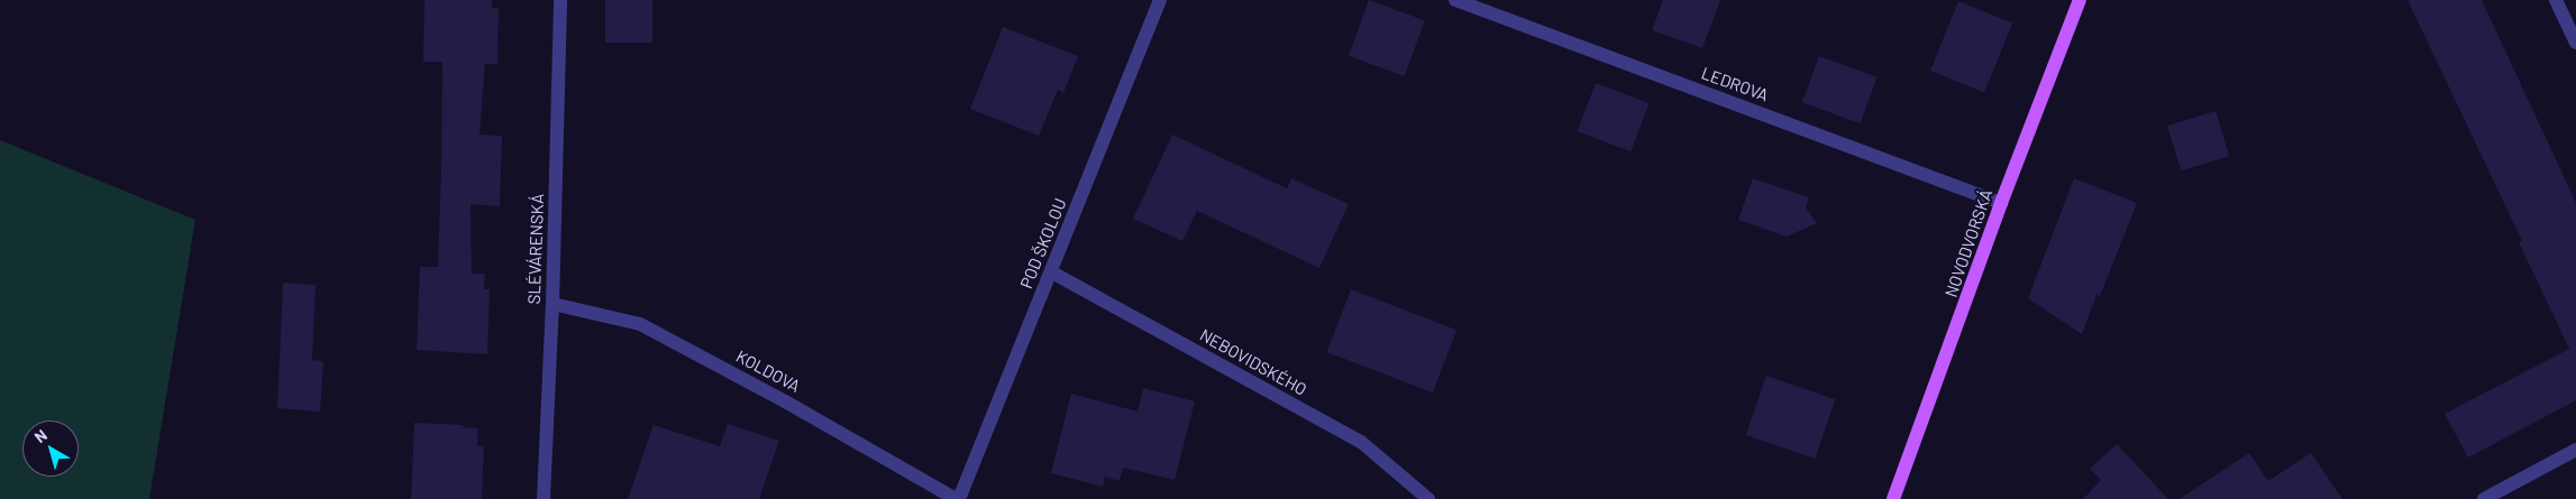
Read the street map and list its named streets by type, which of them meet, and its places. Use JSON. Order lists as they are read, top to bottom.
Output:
{
  "streets": {
    "main road": ["NOVODVORSKÁ"],
    "street": [
      "LEDROVA",
      "POD ŠKOLOU",
      "SLÉVÁRENSKÁ",
      "NEBOVIDSKÉHO",
      "KOLDOVA"
    ]
  },
  "crossings": [
    ["LEDROVA", "NOVODVORSKÁ"],
    ["POD ŠKOLOU", "NEBOVIDSKÉHO"],
    ["POD ŠKOLOU", "KOLDOVA"],
    ["SLÉVÁRENSKÁ", "KOLDOVA"]
  ],
  "north": "top left"
}
